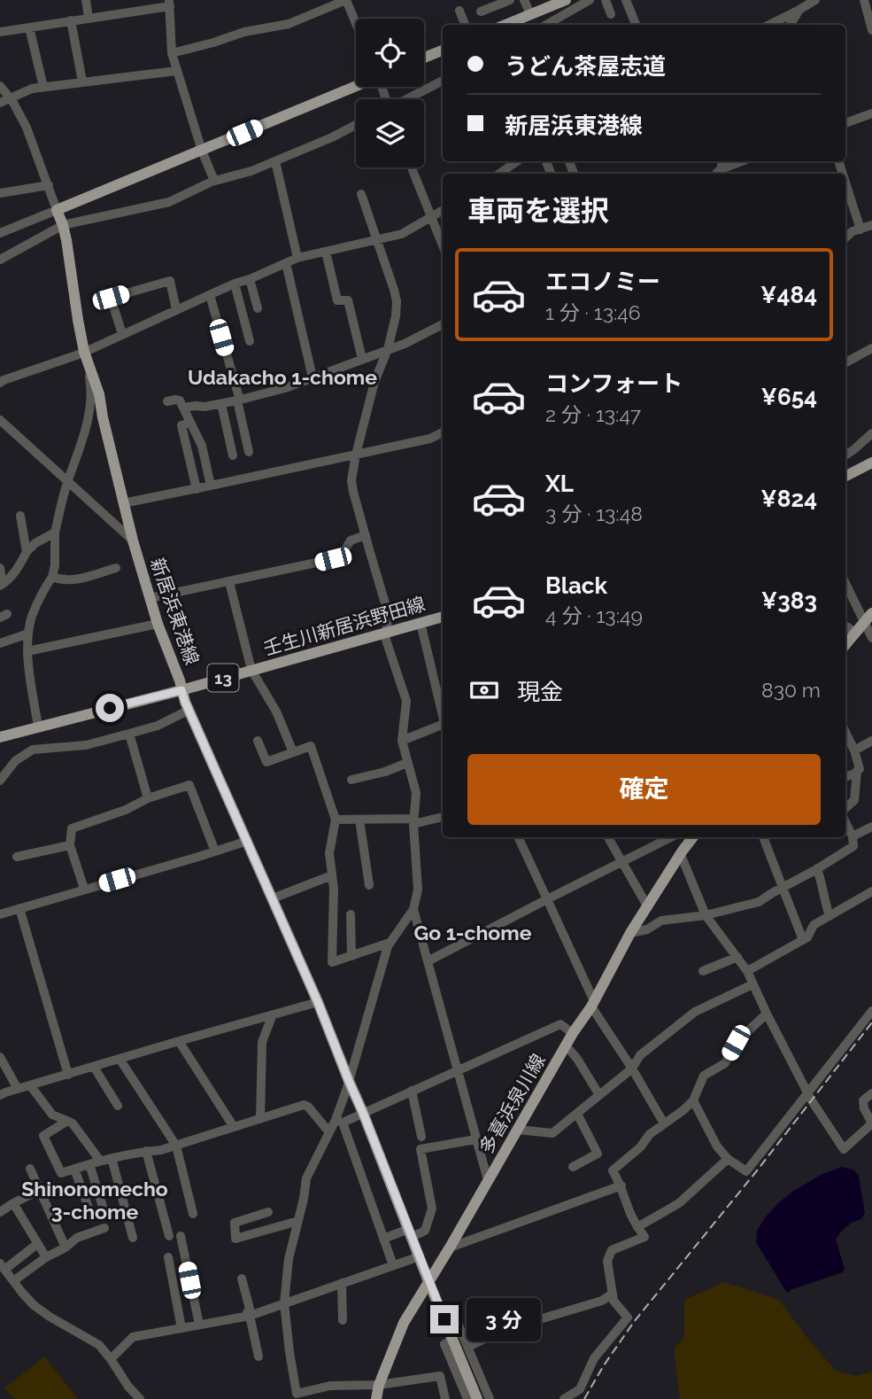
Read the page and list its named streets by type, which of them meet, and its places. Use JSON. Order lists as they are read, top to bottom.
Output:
{
  "streets": {
    "main road": [
      "新居浜東港線",
      "壬生川新居浜野田線",
      "13",
      "多喜浜泉川線"
    ]
  },
  "crossings": [
    ["新居浜東港線", "壬生川新居浜野田線"],
    ["新居浜東港線", "多喜浜泉川線"]
  ],
  "districts": ["Udakacho 1-chome", "Go 1-chome", "Shinonomecho 3-chome"],
  "page": {
    "banner": ["うどん茶屋志道", "新居浜東港線"],
    "heading": "車両を選択",
    "list": [
      {
        "name": "エコノミー",
        "note": "1 分 · 13:46",
        "value": "¥484"
      },
      {
        "name": "コンフォート",
        "note": "2 分 · 13:47",
        "value": "¥654"
      },
      {
        "name": "XL",
        "note": "3 分 · 13:48",
        "value": "¥824"
      },
      {
        "name": "Black",
        "note": "4 分 · 13:49",
        "value": "¥383"
      }
    ],
    "pay": ["現金", "830 m"],
    "buttons": "確定",
    "bubble": "3 分"
  }
}
